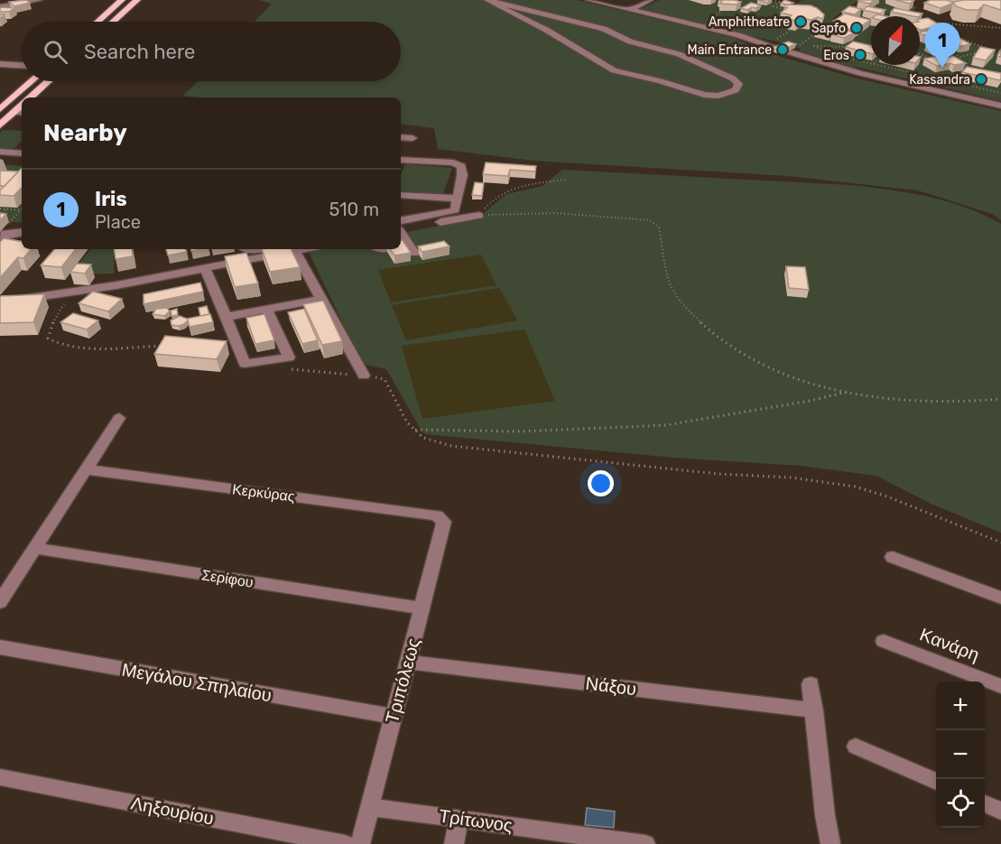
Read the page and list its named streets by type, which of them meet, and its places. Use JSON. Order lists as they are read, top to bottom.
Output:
{
  "streets": {
    "street": [
      "Κερκύρας",
      "Σερίφου",
      "Κανάρη",
      "Τριπόλεως",
      "Μεγάλου Σπηλαίου",
      "Νάξου",
      "Ληξουρίου",
      "Τρίτωνος"
    ]
  },
  "crossings": [
    ["Κερκύρας", "Τριπόλεως"],
    ["Σερίφου", "Τριπόλεως"],
    ["Τριπόλεως", "Μεγάλου Σπηλαίου"],
    ["Τριπόλεως", "Νάξου"],
    ["Τριπόλεως", "Τρίτωνος"]
  ],
  "places": [
    "Amphitheatre",
    "Sapfo",
    "Main Entrance",
    "Eros",
    "Kassandra"
  ],
  "north": "top right",
  "page": {
    "search": "Search here",
    "pins": "1",
    "heading": "Nearby",
    "list": [
      {
        "mark": "1",
        "name": "Iris",
        "note": "Place",
        "value": "510 m"
      }
    ],
    "map_buttons": ["+", "−"]
  }
}
